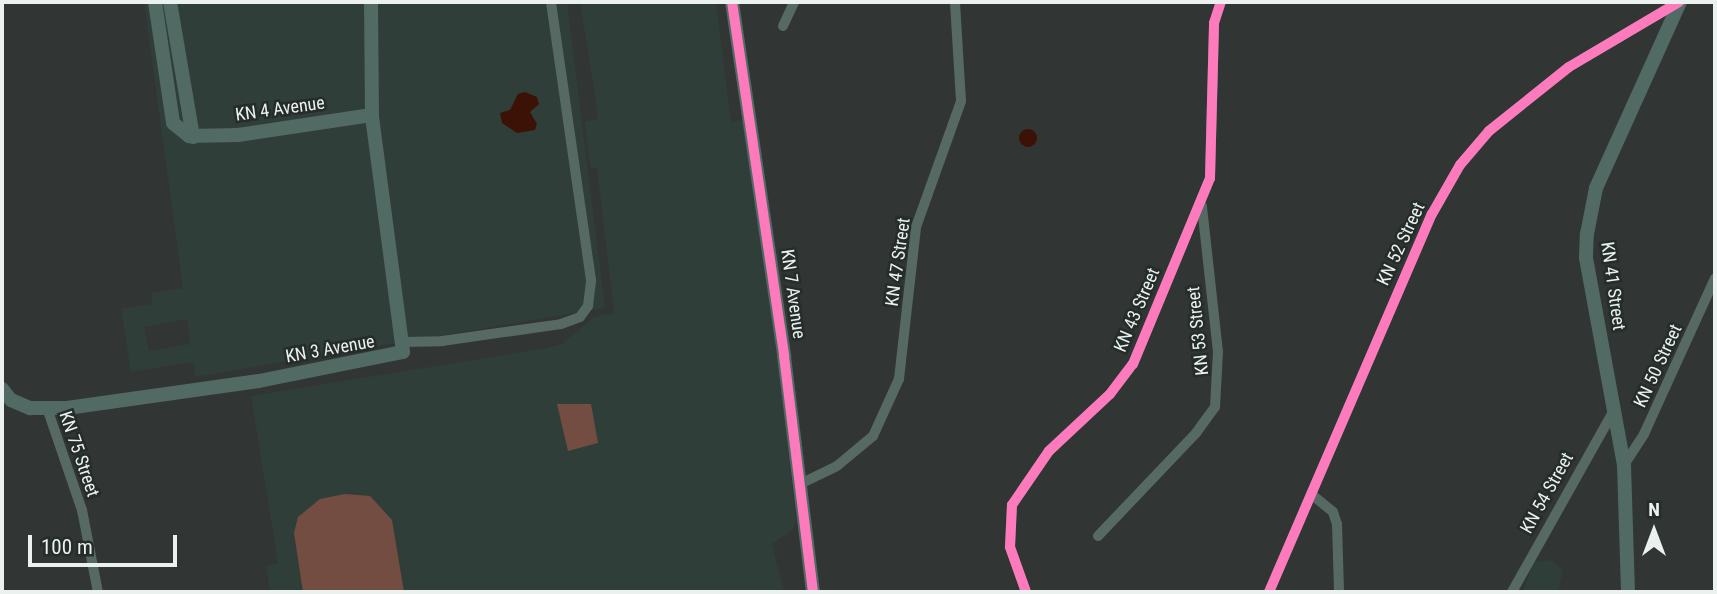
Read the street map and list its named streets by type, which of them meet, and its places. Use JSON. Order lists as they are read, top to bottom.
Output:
{
  "streets": {
    "main road": [
      "KN 4 Avenue",
      "KN 41 Street",
      "KN 7 Avenue",
      "KN 3 Avenue"
    ],
    "street": [
      "KN 52 Street",
      "KN 47 Street",
      "KN 43 Street",
      "KN 53 Street",
      "KN 50 Street",
      "KN 75 Street",
      "KN 54 Street"
    ]
  },
  "crossings": [
    ["KN 52 Street", "KN 41 Street"],
    ["KN 47 Street", "KN 7 Avenue"],
    ["KN 41 Street", "KN 50 Street"],
    ["KN 41 Street", "KN 54 Street"],
    ["KN 43 Street", "KN 53 Street"],
    ["KN 3 Avenue", "KN 75 Street"]
  ],
  "scale_bar": "100 m",
  "north": "top"
}
